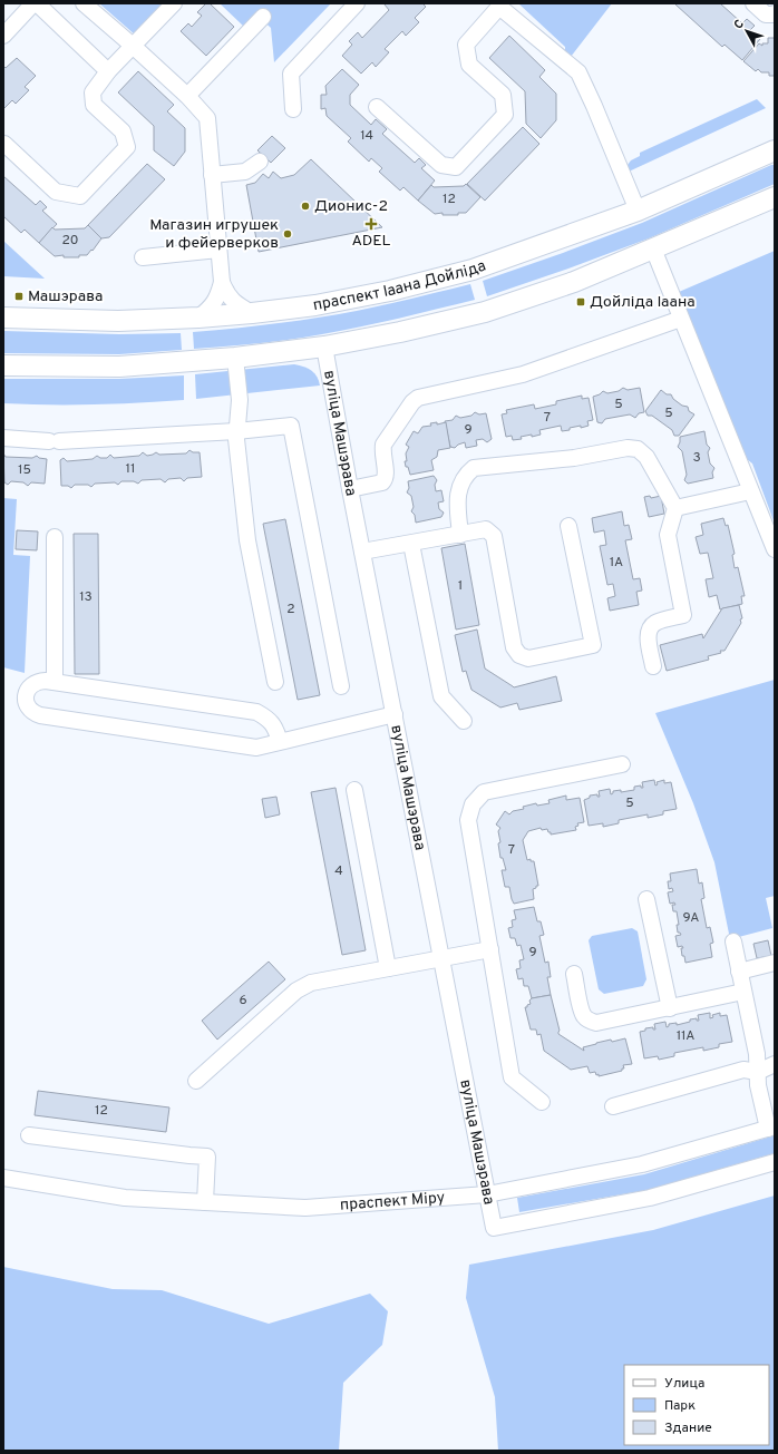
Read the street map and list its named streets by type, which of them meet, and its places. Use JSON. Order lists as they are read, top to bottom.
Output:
{
  "streets": {
    "main road": ["праспект Іаана Дойліда"],
    "street": ["вуліца Машэрава", "праспект Міру"]
  },
  "crossings": [
    ["вуліца Машэрава", "праспект Міру"]
  ],
  "places": {
    "other": ["Дионис-2", "Магазин игрушек и фейерверков"],
    "health": ["ADEL"],
    "transit": ["Машэрава", "Дойліда Іаана"]
  },
  "house_numbers": [
    "14",
    "12",
    "20",
    "5",
    "5",
    "7",
    "9",
    "3",
    "11",
    "15",
    "1А",
    "1",
    "13",
    "2",
    "5",
    "7",
    "4",
    "9А",
    "9",
    "6",
    "11А",
    "12"
  ],
  "legend": ["Улица", "Парк", "Здание"],
  "north": "top left"
}
